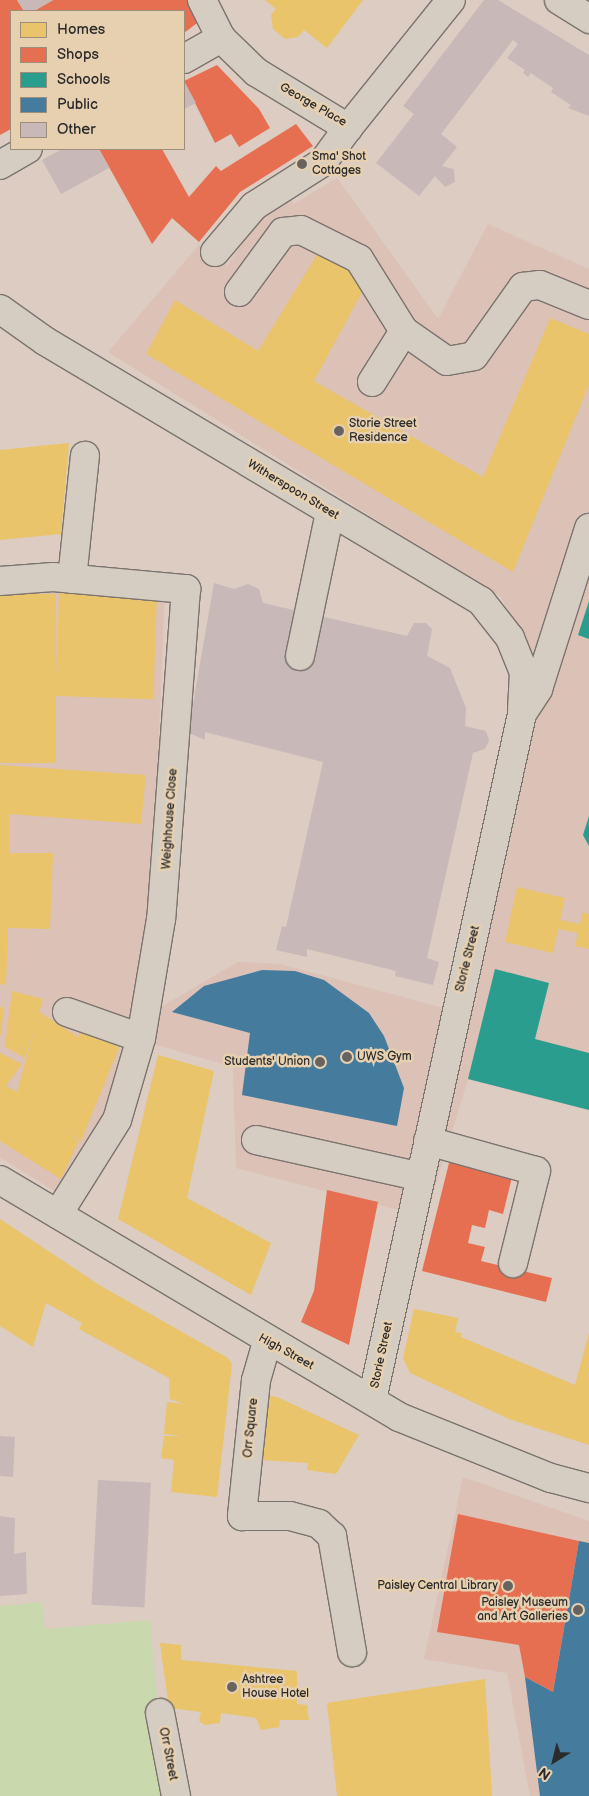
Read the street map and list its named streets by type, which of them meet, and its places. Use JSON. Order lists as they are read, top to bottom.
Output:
{
  "streets": {
    "street": [
      "George Place",
      "Witherspoon Street",
      "Weighhouse Close",
      "Storie Street",
      "High Street",
      "Orr Square",
      "Orr Street"
    ]
  },
  "crossings": [
    ["Witherspoon Street", "Storie Street"],
    ["Weighhouse Close", "High Street"],
    ["Storie Street", "High Street"],
    ["High Street", "Orr Square"]
  ],
  "places": [
    "Sma' Shot Cottages",
    "Storie Street Residence",
    "UWS Gym",
    "Students' Union",
    "Paisley Central Library",
    "Paisley Museum and Art Galleries",
    "Ashtree House Hotel"
  ],
  "legend": [
    "Homes",
    "Shops",
    "Schools",
    "Public",
    "Other"
  ],
  "north": "bottom left"
}
